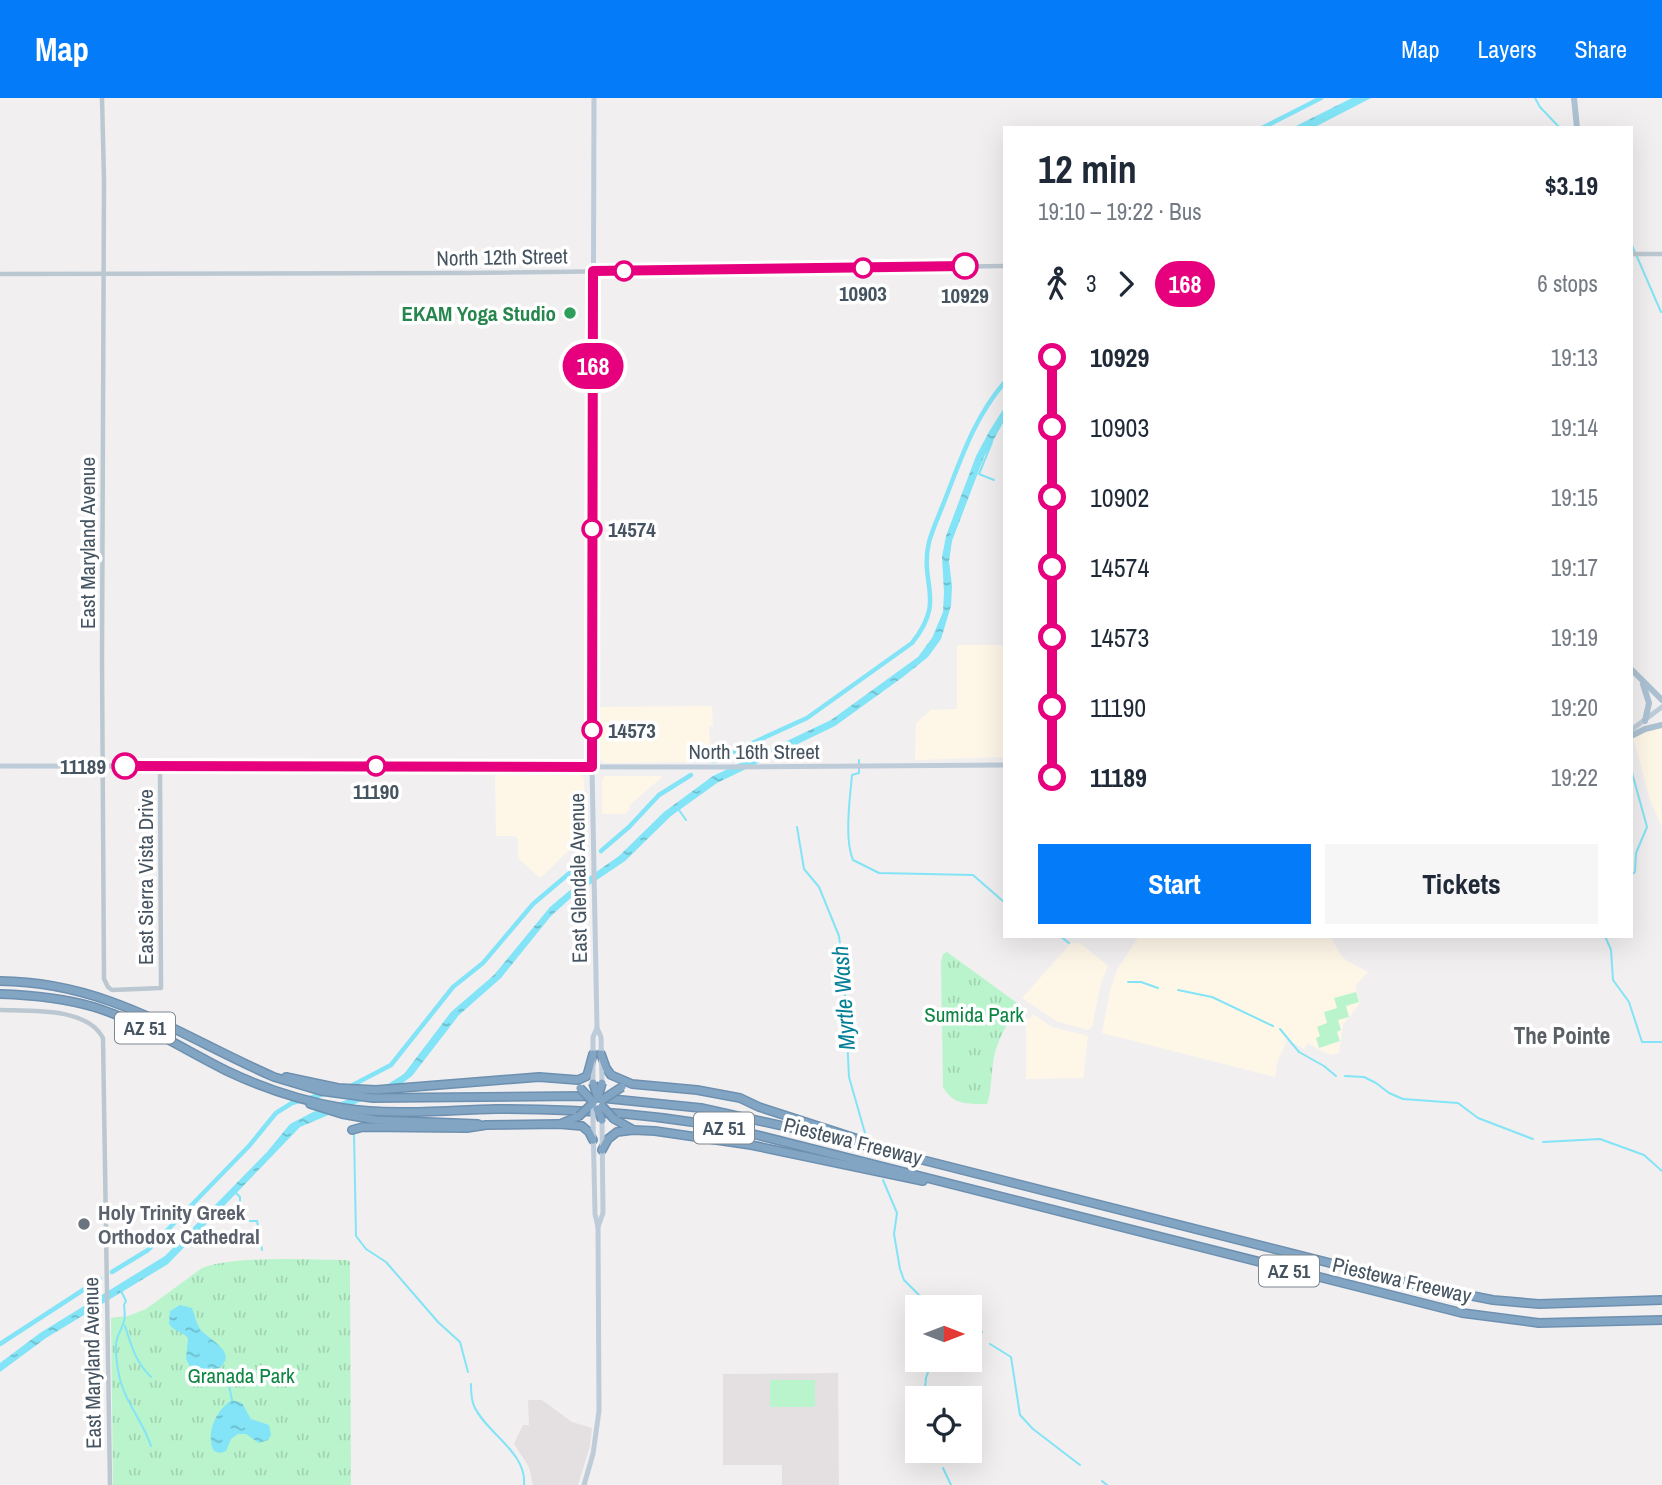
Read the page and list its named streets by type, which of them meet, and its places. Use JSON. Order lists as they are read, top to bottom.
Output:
{
  "streets": {
    "highway": ["AZ 51", "Piestewa Freeway"],
    "main road": ["North 16th Street", "East Glendale Avenue"],
    "street": ["North 12th Street", "East Maryland Avenue", "East Sierra Vista Drive"]
  },
  "crossings": [
    ["North 12th Street", "East Maryland Avenue"],
    ["North 12th Street", "East Glendale Avenue"],
    ["East Maryland Avenue", "North 16th Street"],
    ["East Maryland Avenue", "East Sierra Vista Drive"],
    ["North 16th Street", "East Sierra Vista Drive"],
    ["North 16th Street", "East Glendale Avenue"]
  ],
  "districts": ["The Pointe"],
  "water": ["Myrtle Wash"],
  "parks": ["Sumida Park", "Granada Park"],
  "places": [
    "10929",
    "10903",
    "EKAM Yoga Studio",
    "14574",
    "14573",
    "11189",
    "11190",
    "Holy Trinity Greek Orthodox Cathedral"
  ],
  "lines": ["bus line 168"],
  "north": "right",
  "page": {
    "header": "Map",
    "nav": ["Map", "Layers", "Share"],
    "on_map": "168",
    "heading": ["12 min", "19:10 – 19:22 · Bus", "$3.19"],
    "legs": ["3", "168", "6 stops"],
    "list": [
      {
        "name": "10929",
        "value": "19:13"
      },
      {
        "name": "10903",
        "value": "19:14"
      },
      {
        "name": "10902",
        "value": "19:15"
      },
      {
        "name": "14574",
        "value": "19:17"
      },
      {
        "name": "14573",
        "value": "19:19"
      },
      {
        "name": "11190",
        "value": "19:20"
      },
      {
        "name": "11189",
        "value": "19:22"
      }
    ],
    "buttons": ["Start", "Tickets"]
  }
}
